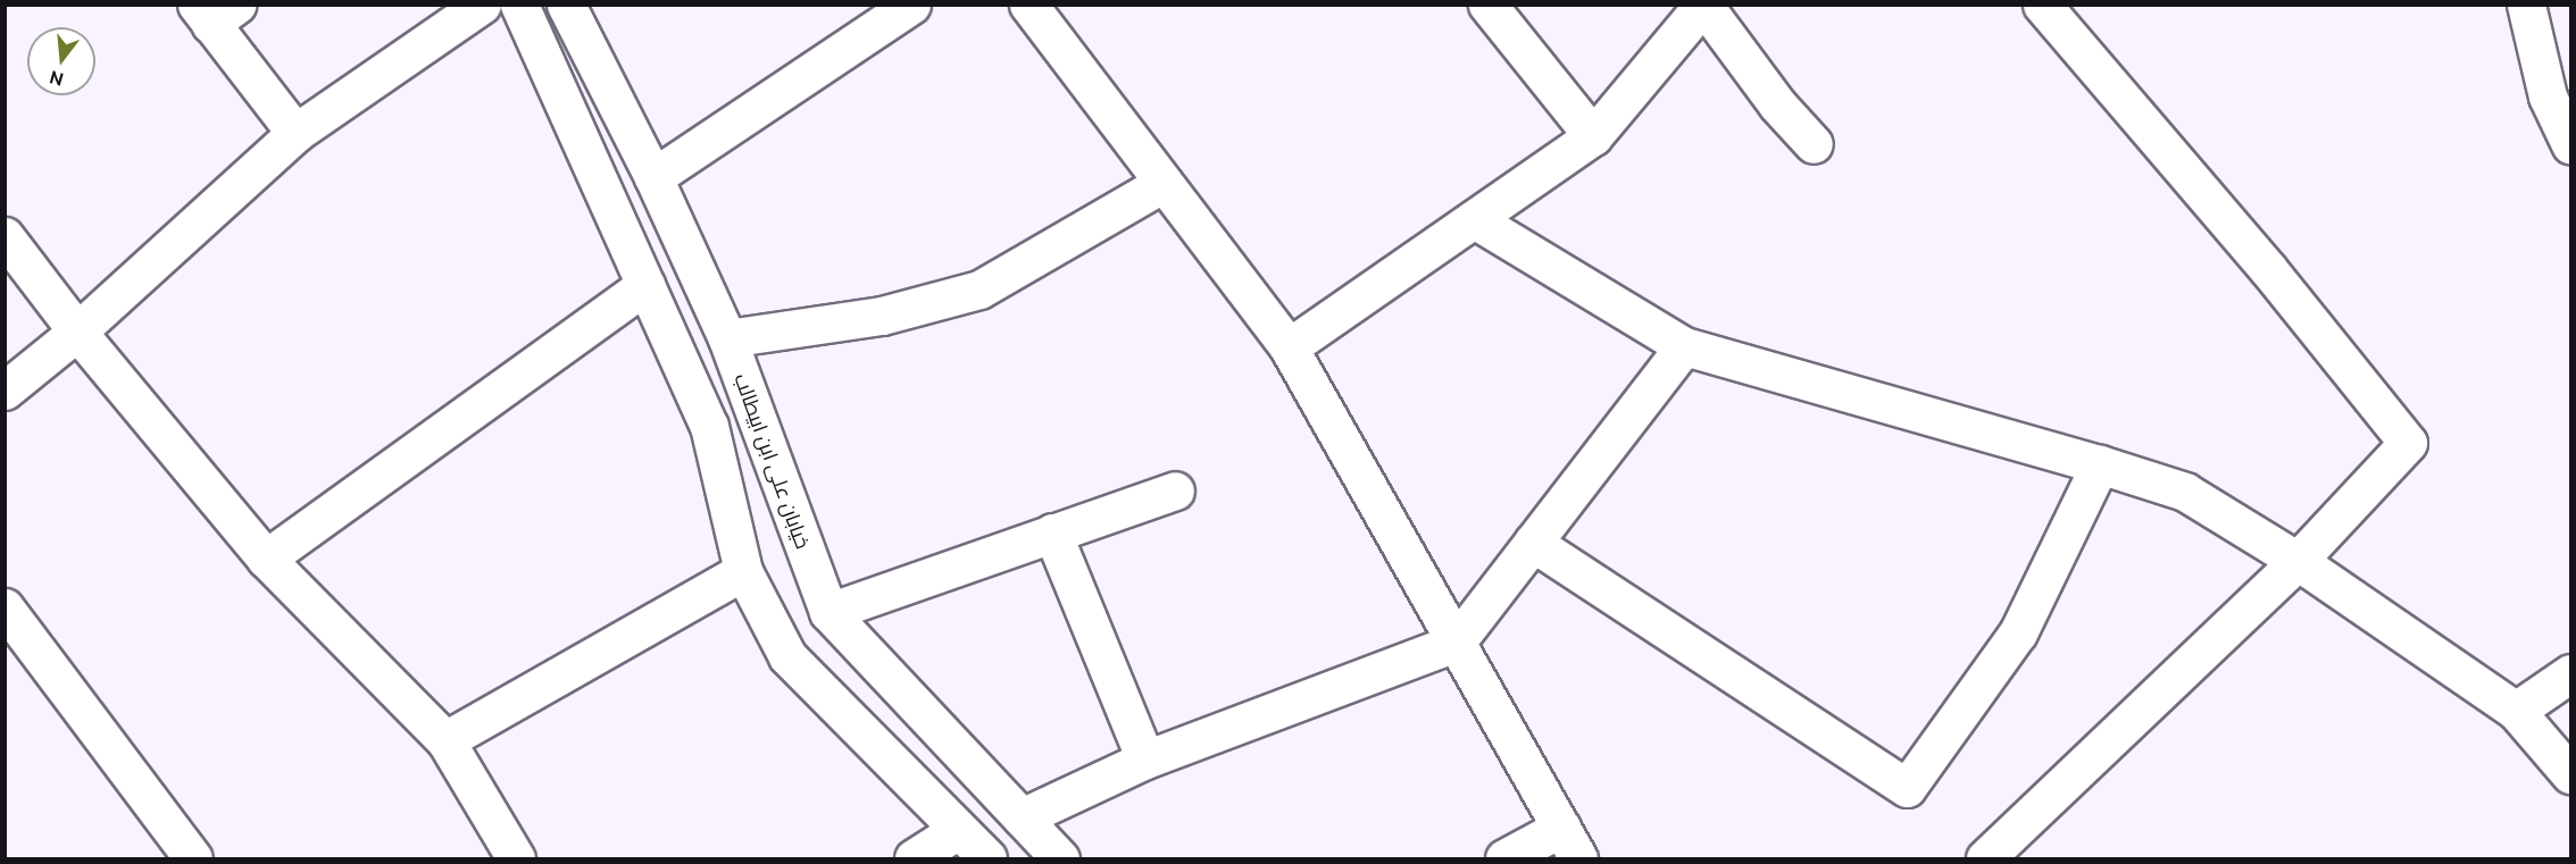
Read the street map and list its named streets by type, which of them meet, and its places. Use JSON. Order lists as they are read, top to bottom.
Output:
{
  "streets": {
    "street": ["خیابان علی ابن ابیطالب"]
  },
  "north": "bottom"
}
